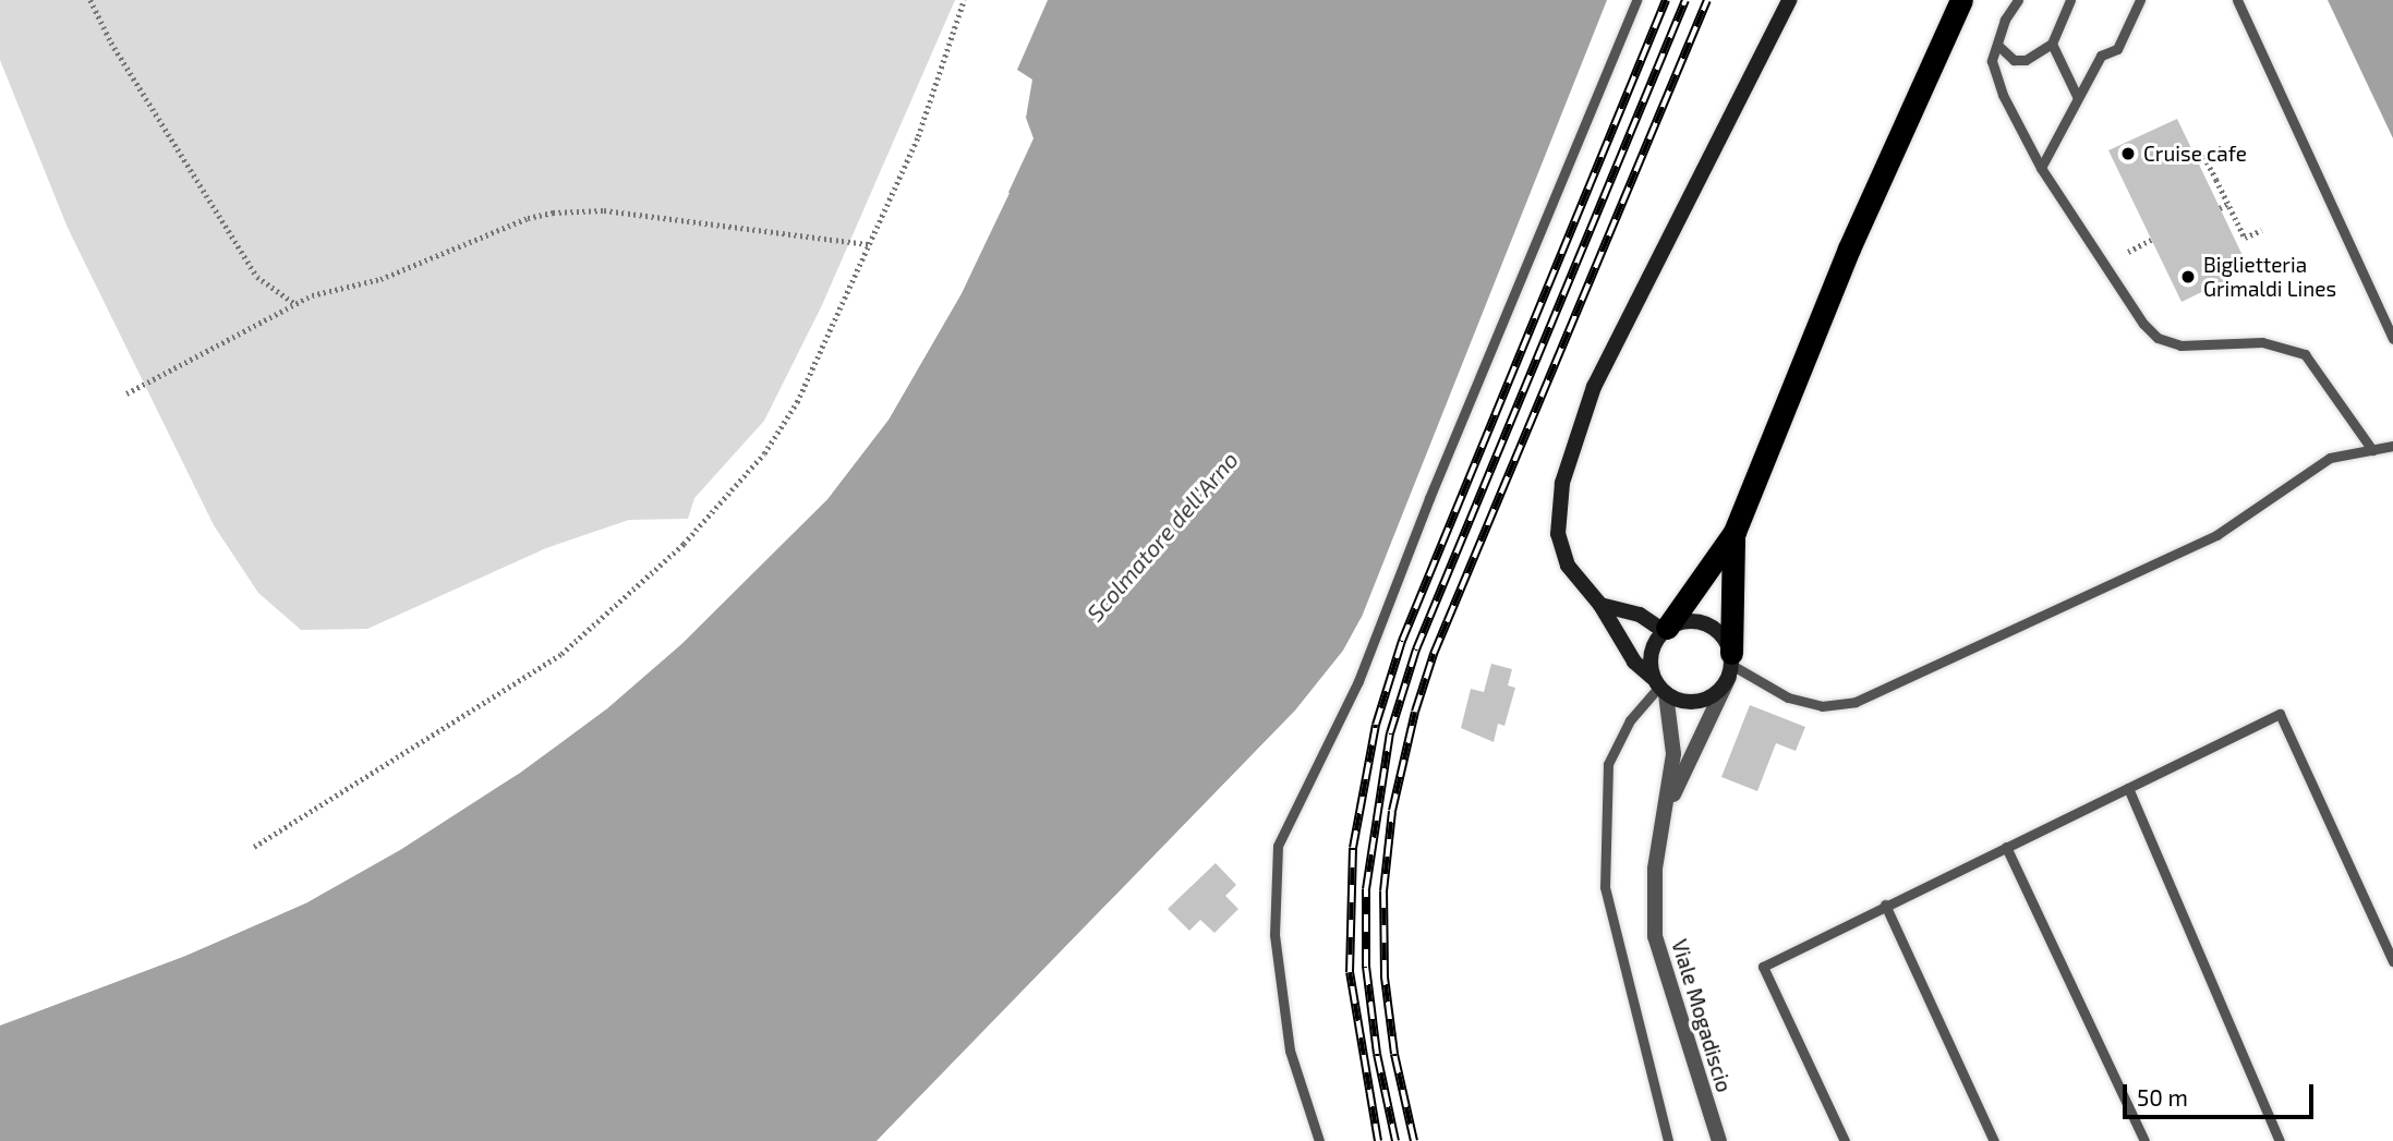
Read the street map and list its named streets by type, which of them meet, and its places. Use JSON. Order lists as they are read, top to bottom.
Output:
{
  "streets": {
    "street": ["Viale Mogadiscio"]
  },
  "water": ["Scolmatore dell'Arno"],
  "places": ["Cruise cafe", "Biglietteria Grimaldi Lines"],
  "scale_bar": "50 m"
}
